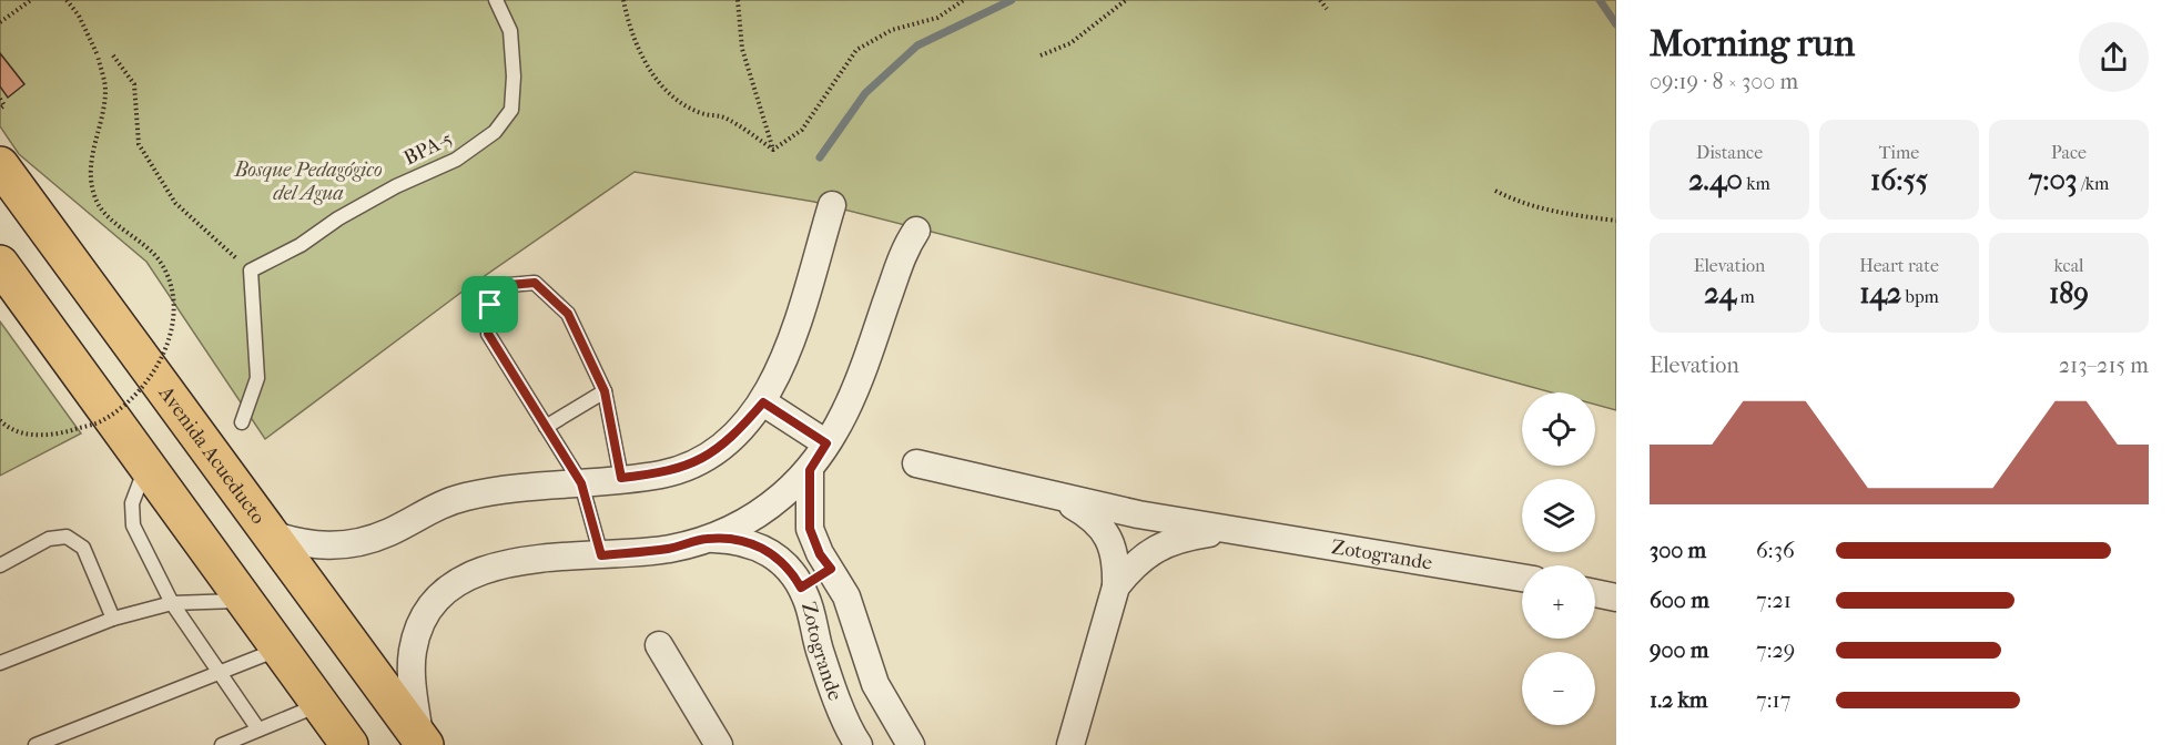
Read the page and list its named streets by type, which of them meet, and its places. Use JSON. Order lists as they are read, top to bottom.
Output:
{
  "streets": {
    "main road": ["Avenida Acueducto"],
    "street": ["Zotogrande"],
    "lane": ["BPA-5"]
  },
  "parks": ["Bosque Pedagógico del Agua"],
  "page": {
    "heading": ["Morning run", "09:19 · 8 × 300 m"],
    "stats": [
      ["Distance", "2.40 km"],
      ["Time", "16:55"],
      ["Pace", "7:03 /km"],
      ["Elevation", "24 m"],
      ["Heart rate", "142 bpm"],
      ["kcal", "189"]
    ],
    "chart": ["Elevation", "213–215 m"],
    "map_buttons": ["+", "−"],
    "list": [
      {
        "name": "300 m",
        "note": "6:36"
      },
      {
        "name": "600 m",
        "note": "7:21"
      },
      {
        "name": "900 m",
        "note": "7:29"
      },
      {
        "name": "1.2 km",
        "note": "7:17"
      }
    ]
  }
}
